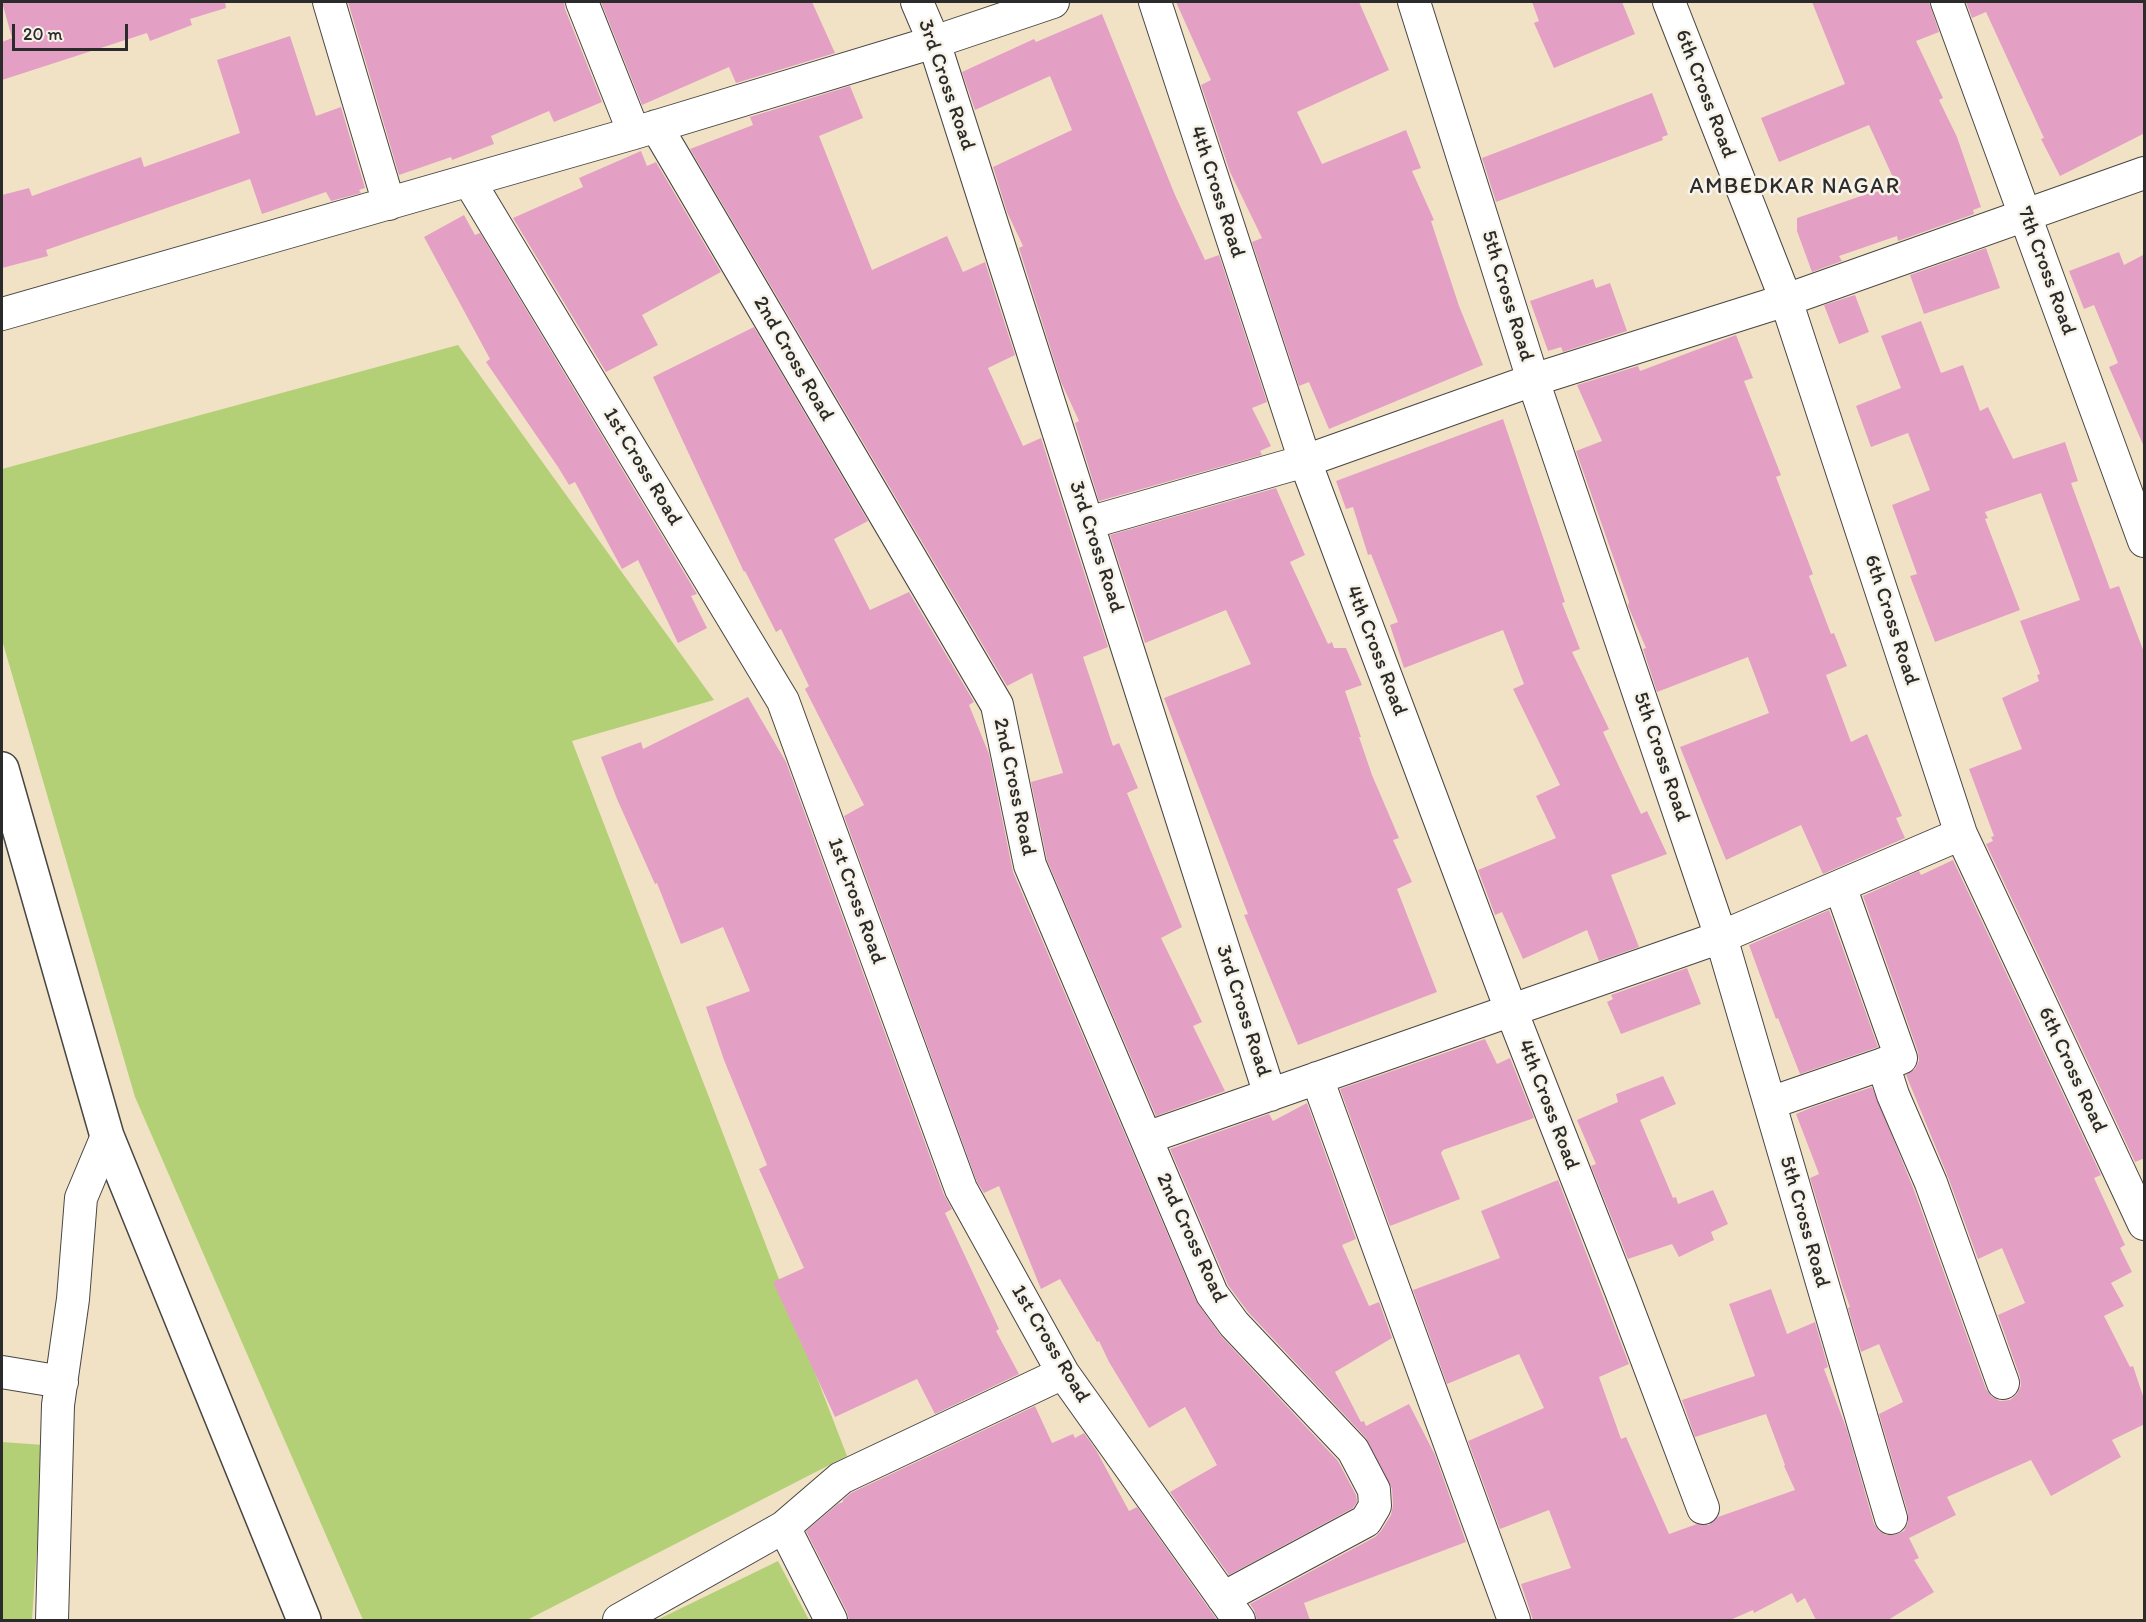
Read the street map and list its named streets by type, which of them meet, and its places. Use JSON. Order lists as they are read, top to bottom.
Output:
{
  "streets": {
    "street": [
      "3rd Cross Road",
      "6th Cross Road",
      "4th Cross Road",
      "7th Cross Road",
      "5th Cross Road",
      "2nd Cross Road",
      "1st Cross Road"
    ]
  },
  "crossings": [
    ["2nd Cross Road", "1st Cross Road"]
  ],
  "districts": ["AMBEDKAR NAGAR"],
  "scale_bar": "20 m"
}
